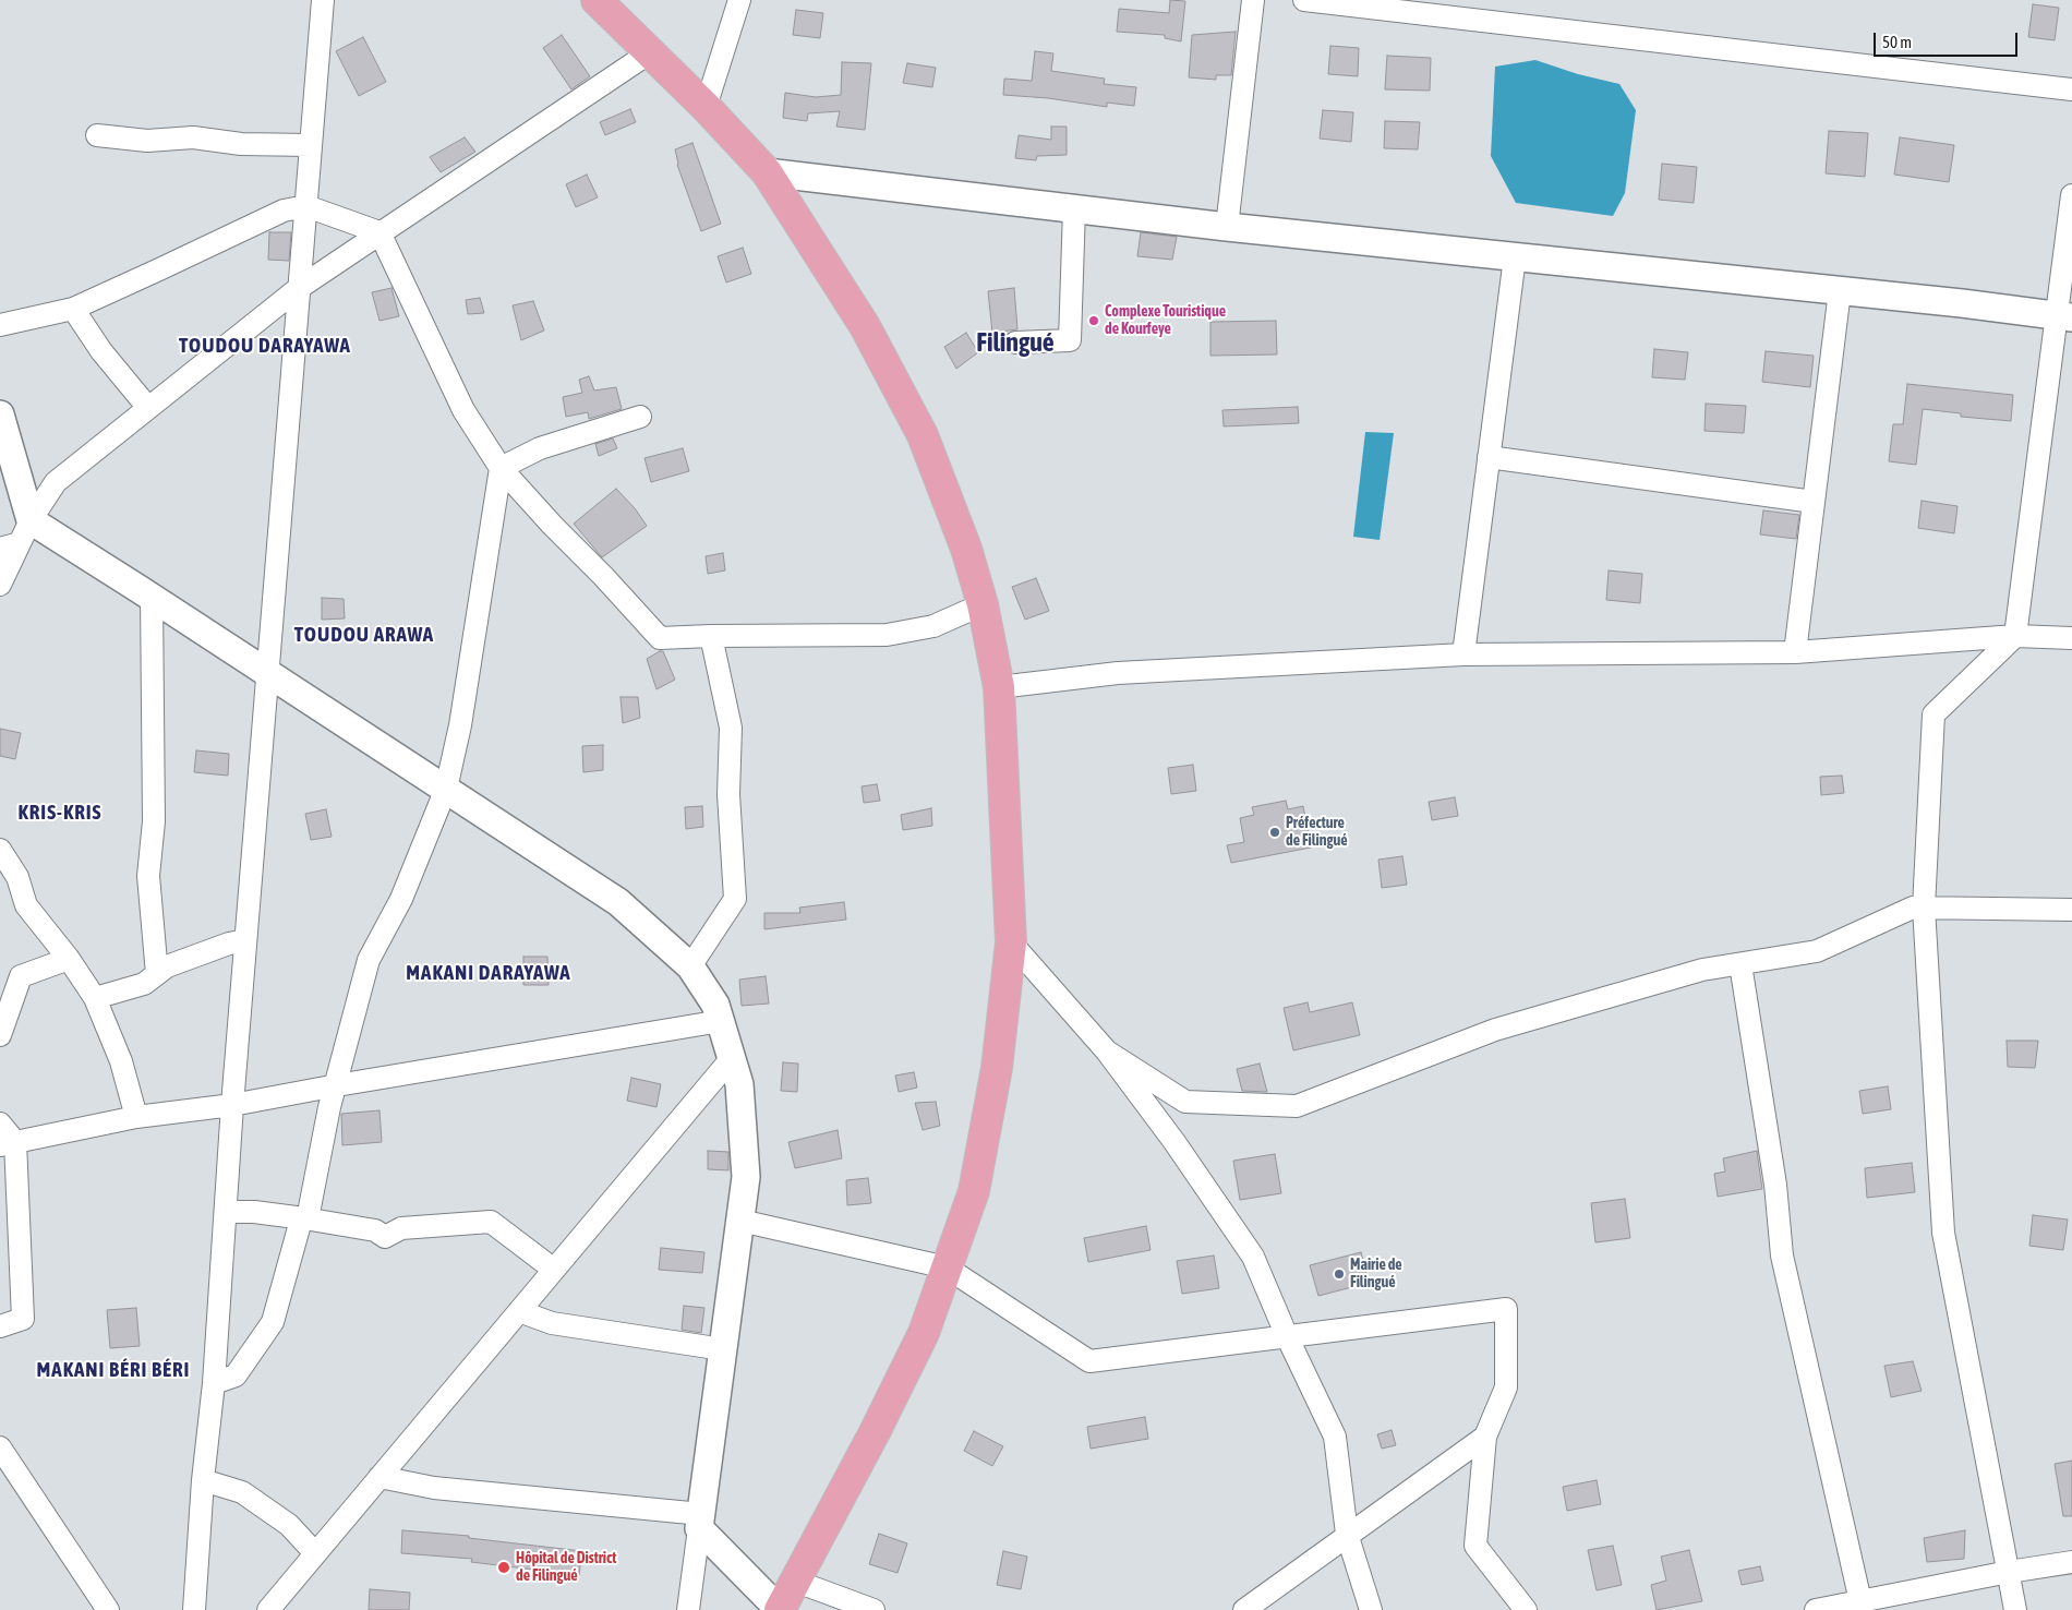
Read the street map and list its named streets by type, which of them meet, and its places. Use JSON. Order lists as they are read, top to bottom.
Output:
{
  "districts": [
    "Filingué",
    "TOUDOU DARAYAWA",
    "TOUDOU ARAWA",
    "KRIS-KRIS",
    "MAKANI DARAYAWA",
    "MAKANI BÉRI BÉRI"
  ],
  "places": [
    "Complexe Touristique de Kourfeye",
    "Préfecture de Filingué",
    "Mairie de Filingué",
    "Hôpital de District de Filingué"
  ],
  "scale_bar": "50 m"
}
